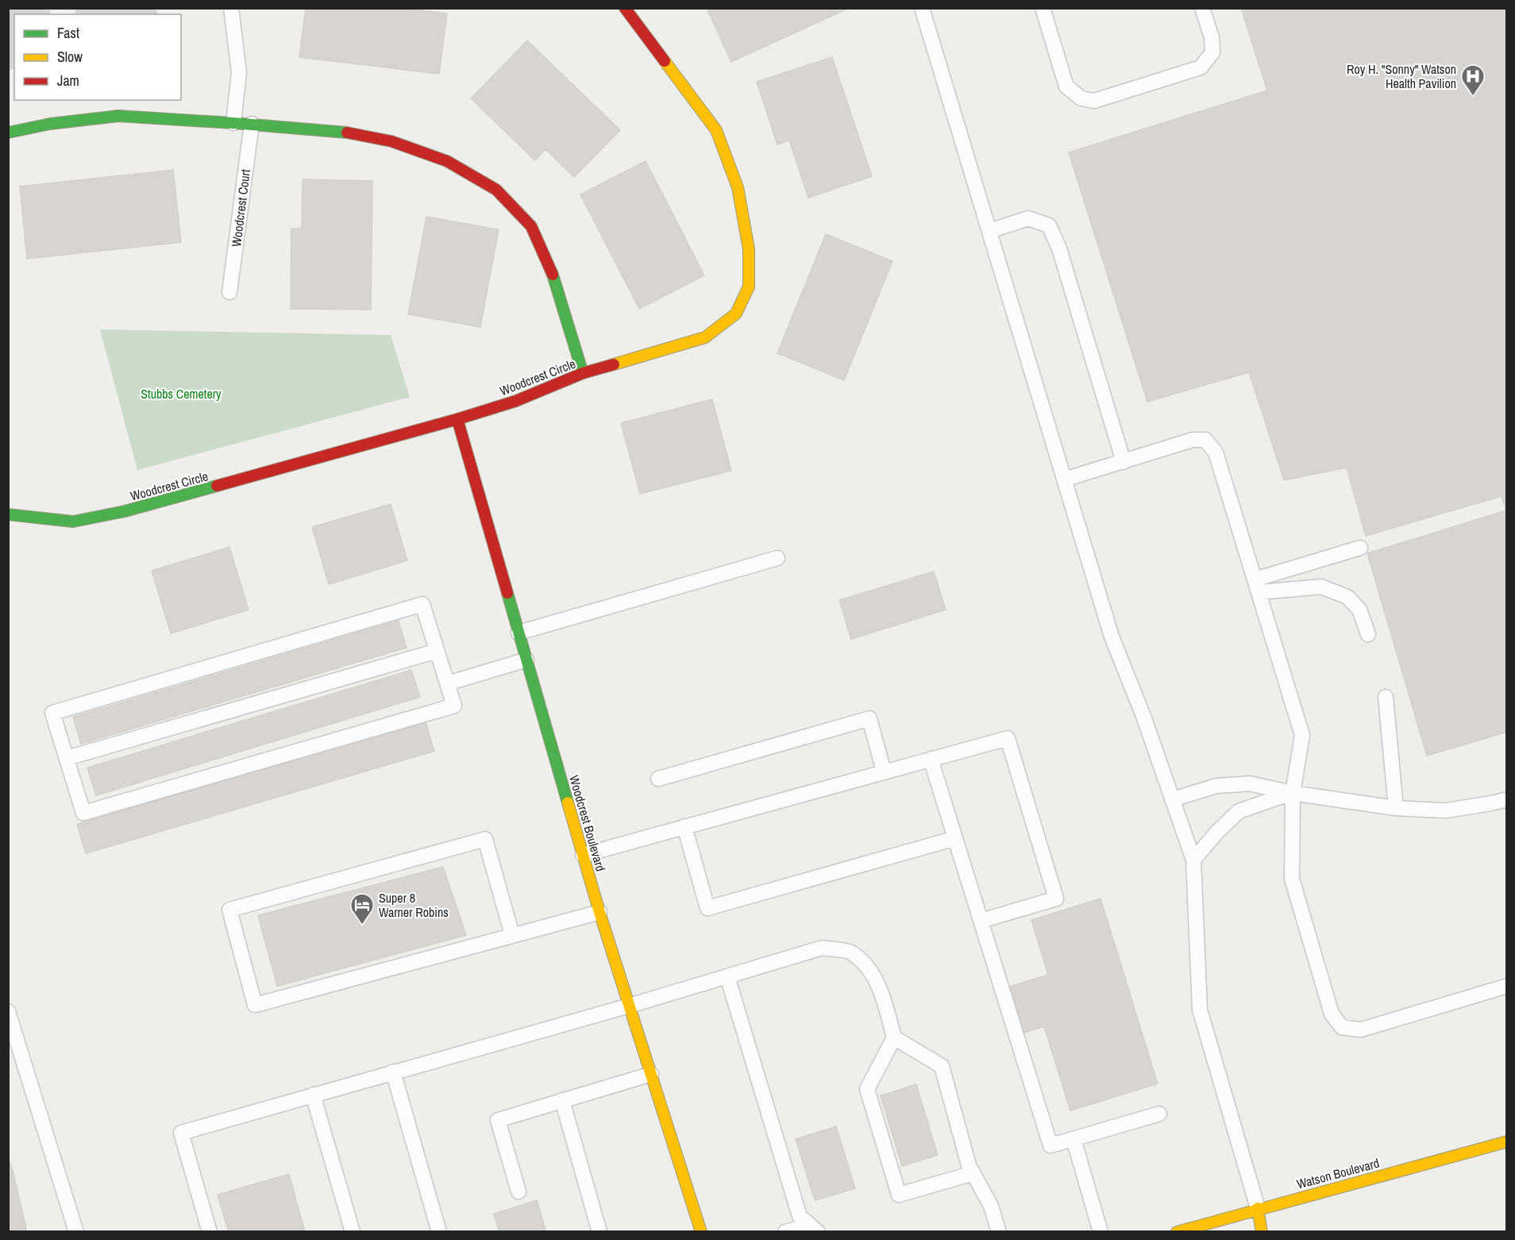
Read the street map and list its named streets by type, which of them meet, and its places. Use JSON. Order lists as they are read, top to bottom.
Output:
{
  "streets": {
    "street": ["Woodcrest Circle", "Woodcrest Boulevard", "Watson Boulevard"],
    "lane": ["Woodcrest Court"]
  },
  "crossings": [
    ["Woodcrest Circle", "Woodcrest Boulevard"]
  ],
  "parks": ["Stubbs Cemetery"],
  "places": {
    "hospital": ["Roy H. \"Sonny\" Watson Health Pavilion"],
    "hotel": ["Super 8 Warner Robins"]
  },
  "legend": ["Fast", "Slow", "Jam"]
}
